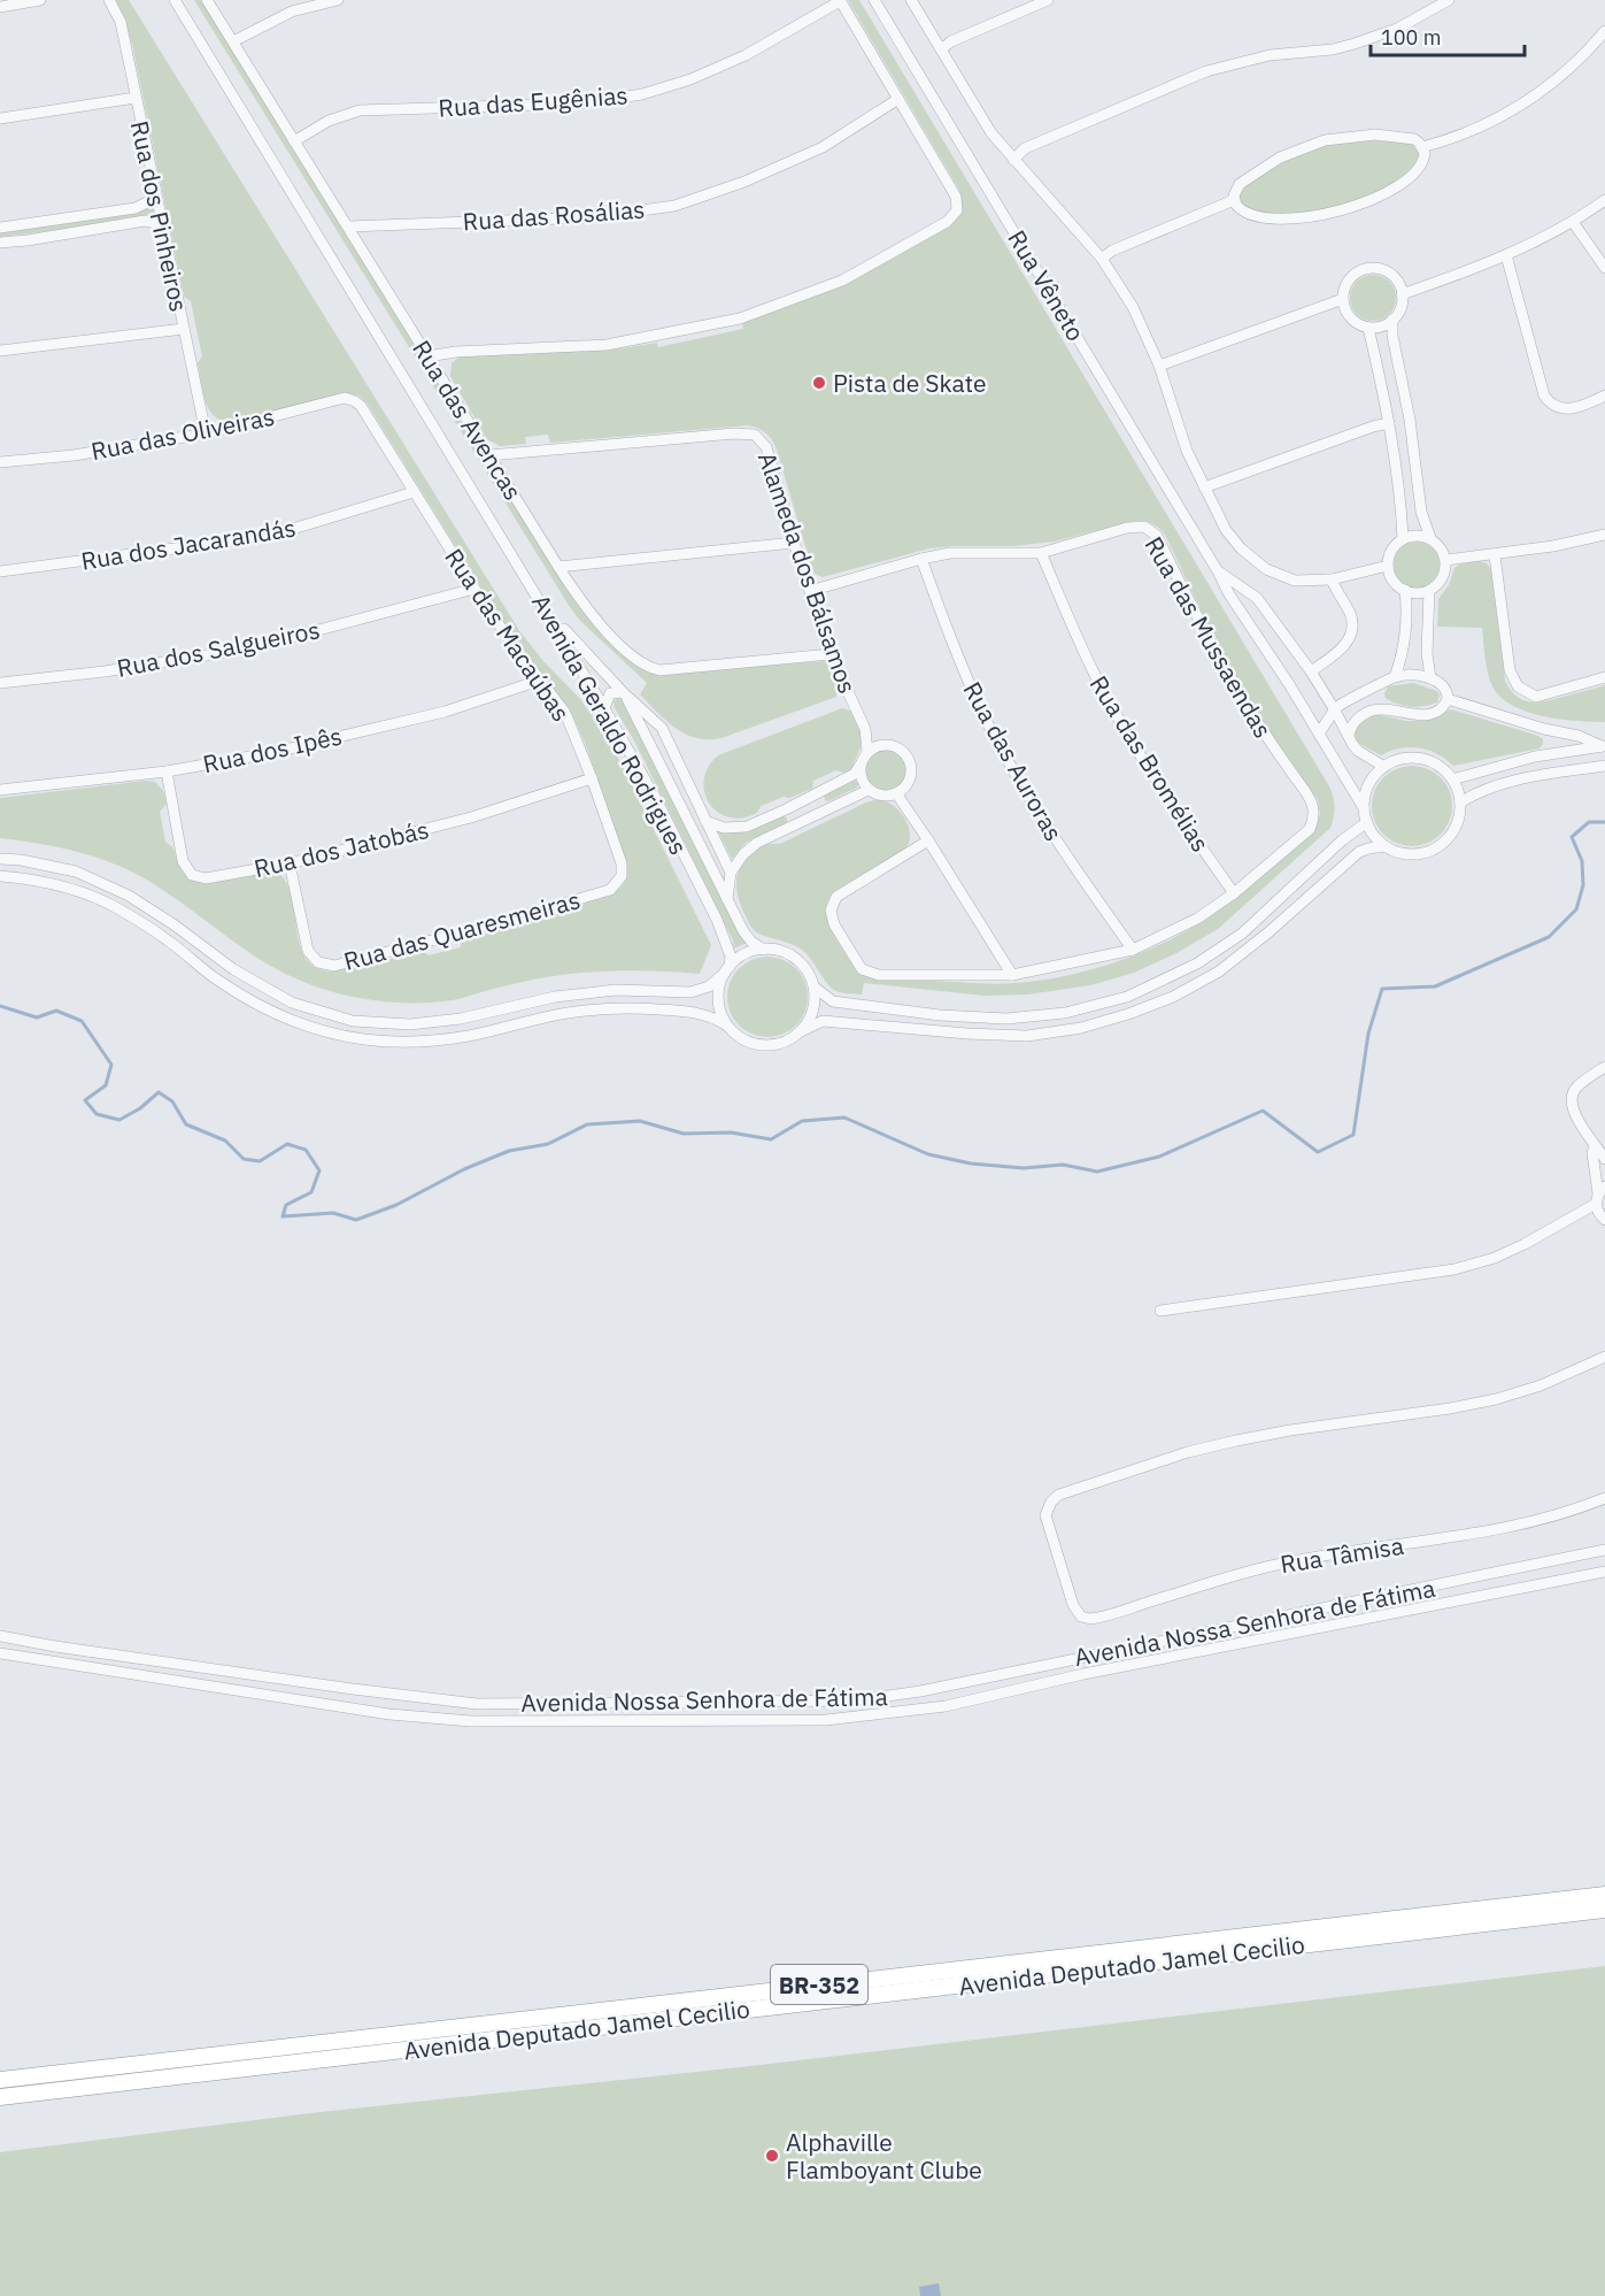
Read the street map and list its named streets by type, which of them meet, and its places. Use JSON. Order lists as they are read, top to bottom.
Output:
{
  "streets": {
    "highway": ["Avenida Deputado Jamel Cecilio", "BR-352"],
    "street": [
      "Rua das Eugênias",
      "Rua das Rosálias",
      "Rua dos Pinheiros",
      "Rua Vêneto",
      "Rua das Avencas",
      "Rua das Oliveiras",
      "Rua dos Jacarandás",
      "Alameda dos Bálsamos",
      "Rua das Macaúbas",
      "Rua das Mussaendas",
      "Rua dos Salgueiros",
      "Avenida Geraldo Rodrigues",
      "Rua dos Ipês",
      "Rua das Auroras",
      "Rua das Bromélias",
      "Rua dos Jatobás",
      "Rua das Quaresmeiras",
      "Rua Tâmisa",
      "Avenida Nossa Senhora de Fátima"
    ]
  },
  "crossings": [
    ["Rua das Eugênias", "Rua das Avencas"],
    ["Rua das Rosálias", "Rua das Avencas"],
    ["Rua dos Pinheiros", "Rua das Oliveiras"],
    ["Rua das Avencas", "Alameda dos Bálsamos"],
    ["Rua das Avencas", "Avenida Geraldo Rodrigues"],
    ["Rua das Oliveiras", "Rua das Macaúbas"],
    ["Rua dos Jacarandás", "Rua das Macaúbas"],
    ["Rua das Macaúbas", "Rua dos Salgueiros"],
    ["Rua das Macaúbas", "Rua dos Ipês"],
    ["Rua das Macaúbas", "Rua dos Jatobás"],
    ["Rua das Macaúbas", "Rua das Quaresmeiras"],
    ["Rua das Mussaendas", "Rua das Bromélias"],
    ["Rua dos Ipês", "Rua dos Jatobás"],
    ["Rua dos Jatobás", "Rua das Quaresmeiras"]
  ],
  "places": ["Pista de Skate", "Alphaville Flamboyant Clube"],
  "scale_bar": "100 m"
}
